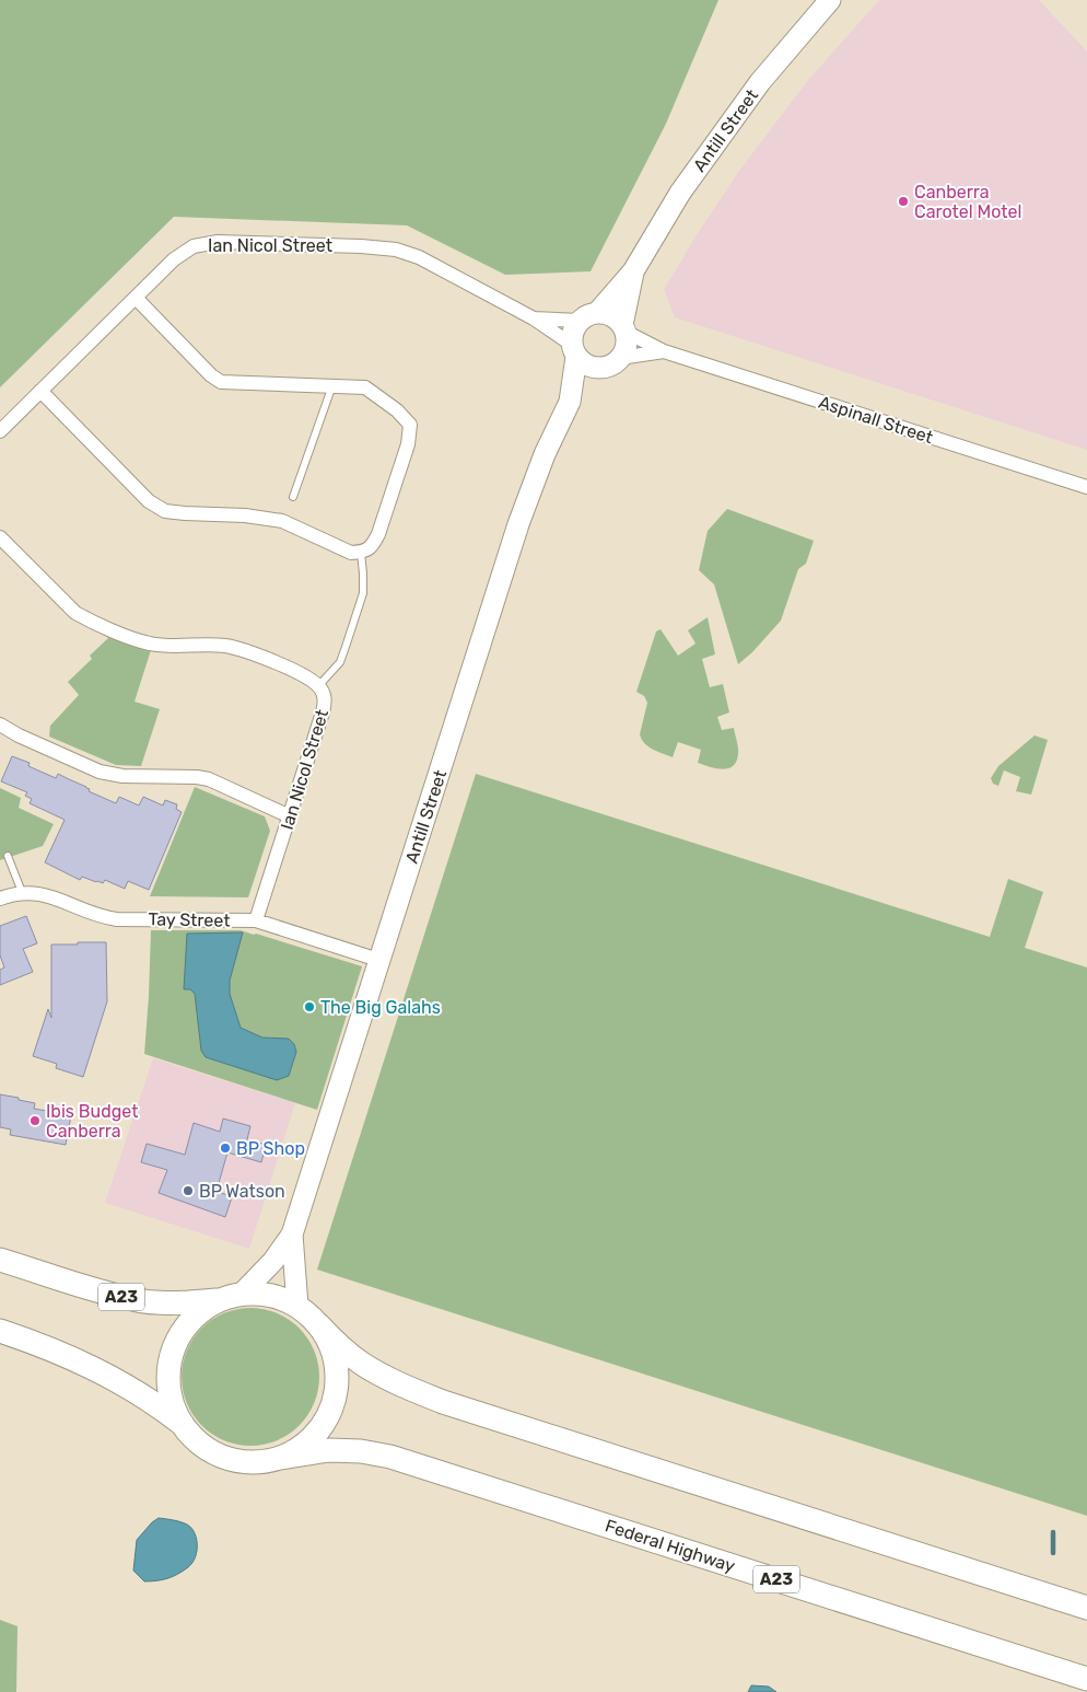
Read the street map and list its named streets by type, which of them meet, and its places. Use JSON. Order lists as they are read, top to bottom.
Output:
{
  "streets": {
    "highway": ["A23", "Federal Highway"],
    "main road": ["Antill Street"],
    "street": ["Ian Nicol Street", "Aspinall Street", "Tay Street"]
  },
  "crossings": [
    ["Antill Street", "Ian Nicol Street"],
    ["Antill Street", "Aspinall Street"],
    ["Antill Street", "Tay Street"],
    ["Antill Street", "A23"],
    ["Antill Street", "Federal Highway"],
    ["Ian Nicol Street", "Aspinall Street"],
    ["Ian Nicol Street", "Tay Street"],
    ["A23", "Federal Highway"]
  ],
  "places": [
    "Canberra Carotel Motel",
    "The Big Galahs",
    "Ibis Budget Canberra",
    "BP Shop",
    "BP Watson"
  ]
}
